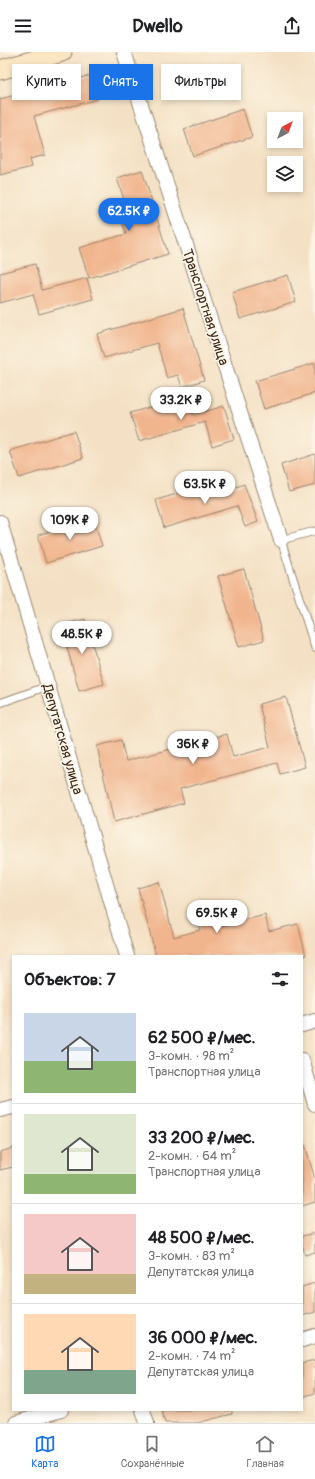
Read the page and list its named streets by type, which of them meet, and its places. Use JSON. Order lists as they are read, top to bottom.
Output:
{
  "streets": {
    "street": ["Транспортная улица", "Депутатская улица"]
  },
  "north": "top right",
  "page": {
    "header": "Dwello",
    "chip": ["Купить", "Снять", "Фильтры"],
    "price": [
      "62.5K ₽",
      "33.2K ₽",
      "63.5K ₽",
      "109K ₽",
      "48.5K ₽",
      "36K ₽",
      "69.5K ₽"
    ],
    "heading": "Объектов: 7",
    "list": [
      {
        "name": "62 500 ₽/мес.",
        "note": "3-комн. · 98 m² · Транспортная улица"
      },
      {
        "name": "33 200 ₽/мес.",
        "note": "2-комн. · 64 m² · Транспортная улица"
      },
      {
        "name": "48 500 ₽/мес.",
        "note": "3-комн. · 83 m² · Депутатская улица"
      },
      {
        "name": "36 000 ₽/мес.",
        "note": "2-комн. · 74 m² · Депутатская улица"
      }
    ],
    "tabs": ["Карта", "Сохранённые", "Главная"]
  }
}
